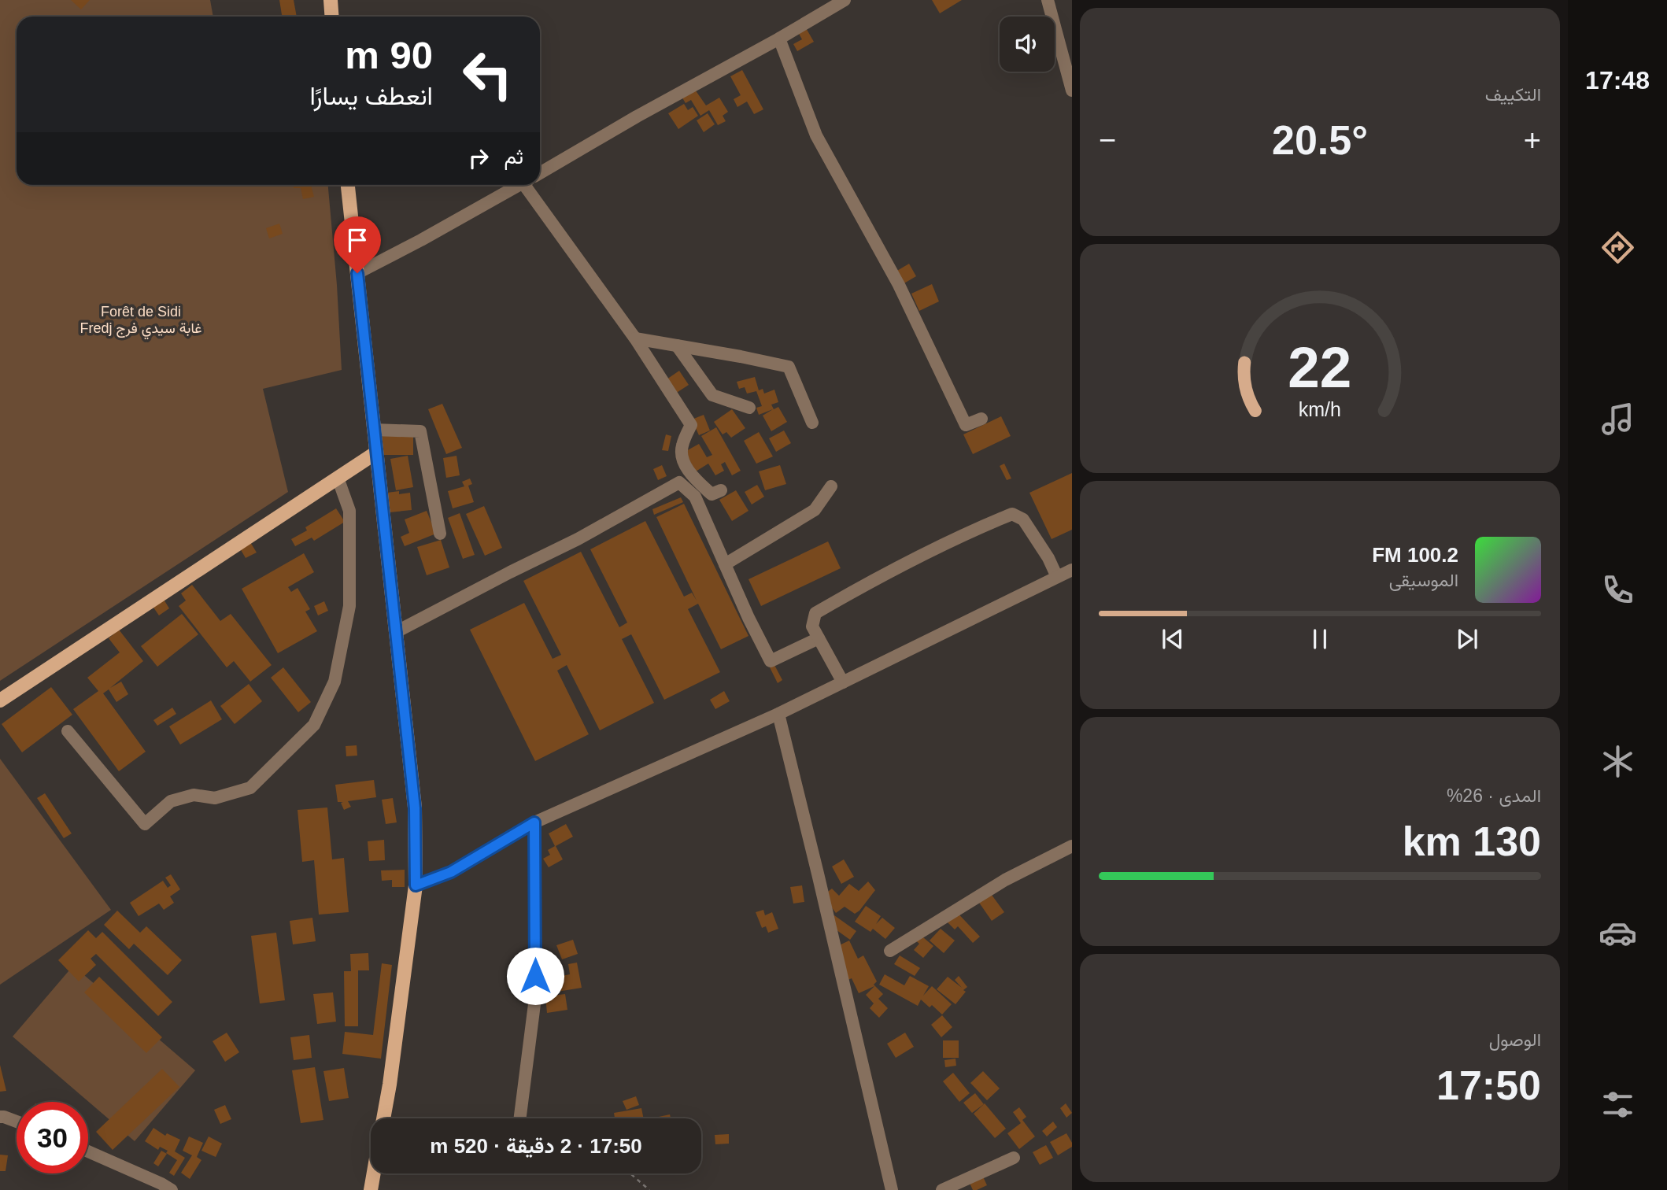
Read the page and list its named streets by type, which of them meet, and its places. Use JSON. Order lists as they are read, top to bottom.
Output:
{
  "parks": ["Forêt de Sidi Fredj غابة سيدي فرج"],
  "page": {
    "tabs": "17:48",
    "tile": [
      "التكييف",
      ["المدى · 26%", "130 km"],
      ["الوصول", "17:50"]
    ],
    "turn": ["90 m", "انعطف يسارًا"],
    "heat": ["−", "20.5°", "+"],
    "then": "ثم",
    "song": ["100.2 FM", "الموسيقى"],
    "limit": "30",
    "trip": "17:50 · 2 دقيقة · 520 m",
    "gauge": ["22", "km/h"]
  }
}
